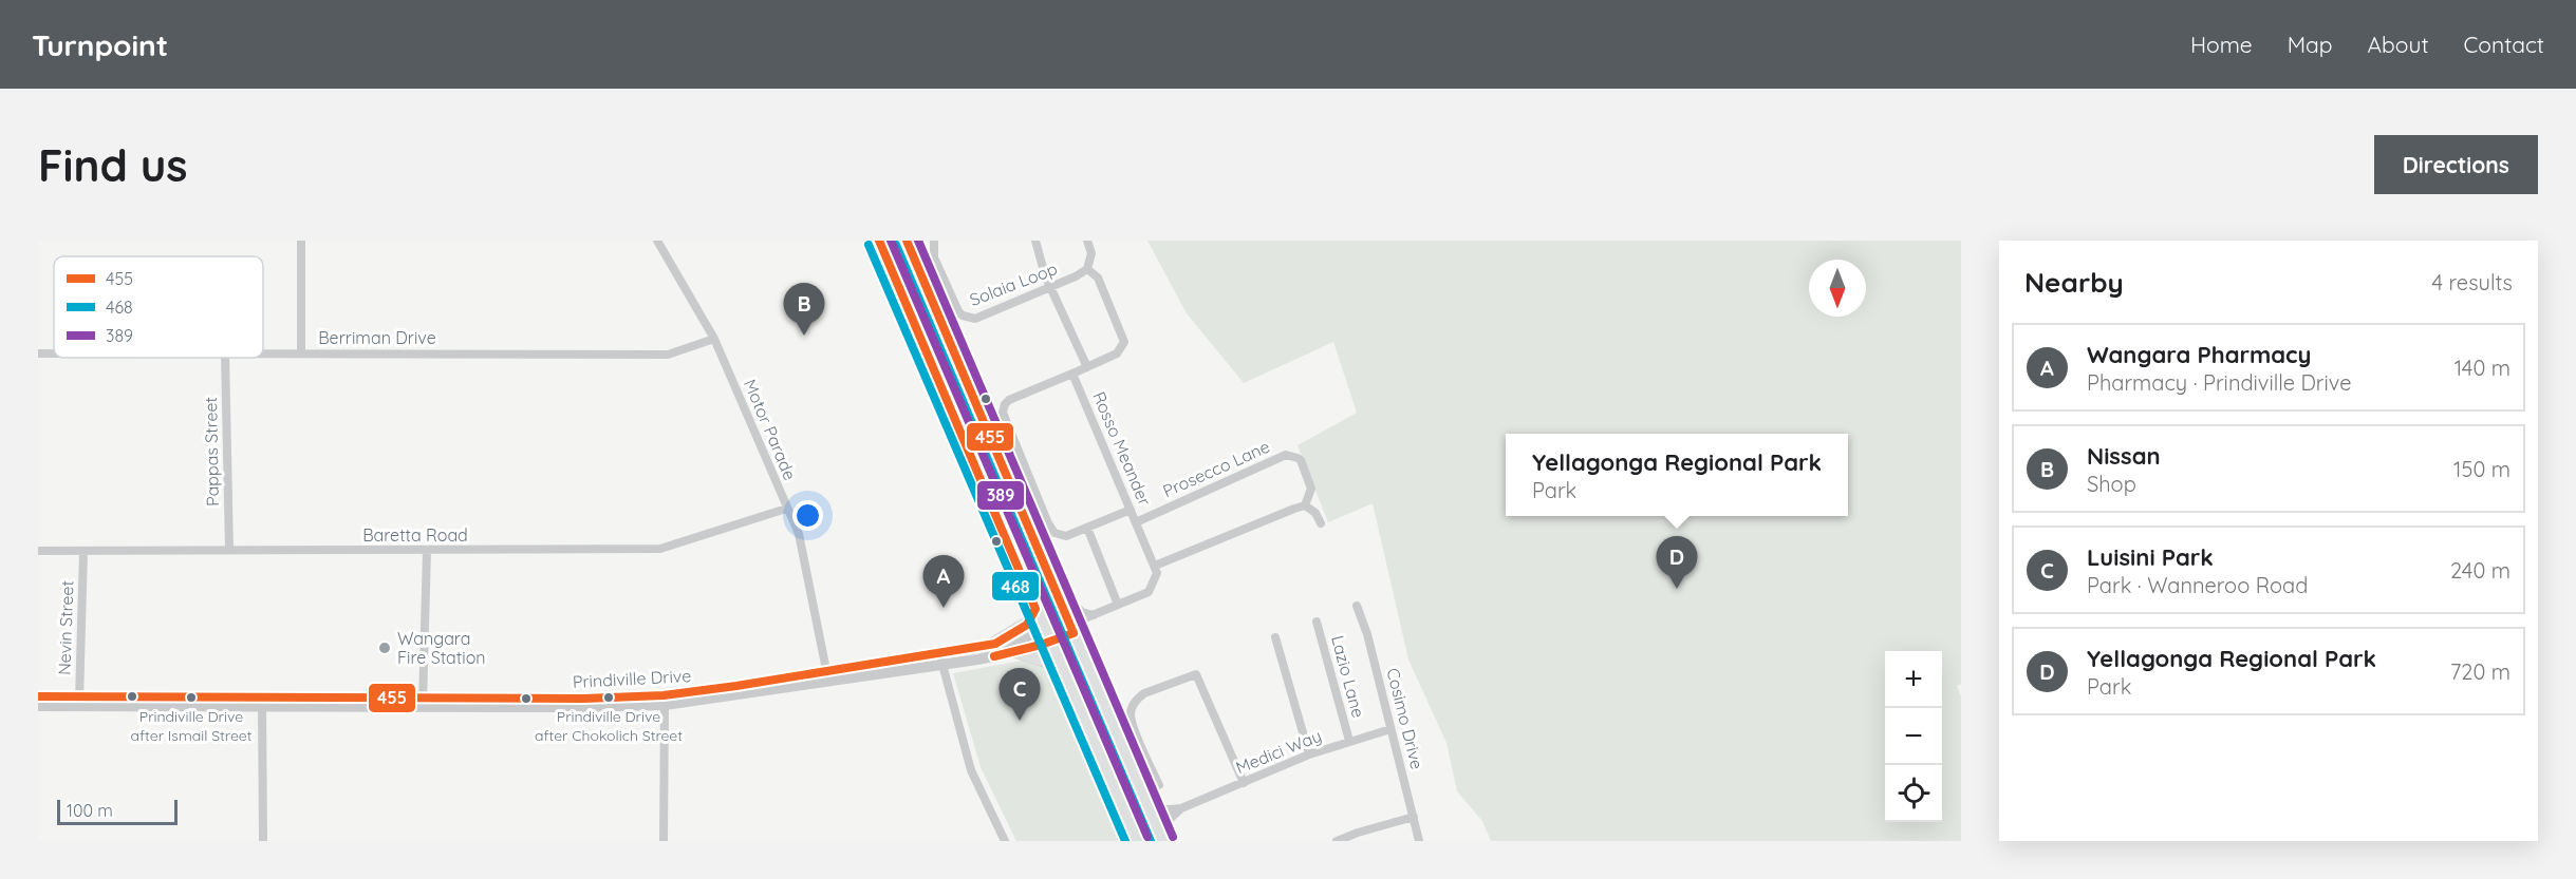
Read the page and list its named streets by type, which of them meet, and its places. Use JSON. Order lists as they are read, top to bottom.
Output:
{
  "streets": {
    "street": [
      "Solaia Loop",
      "Berriman Drive",
      "Motor Parade",
      "Rosso Meander",
      "Pappas Street",
      "Prosecco Lane",
      "Baretta Road",
      "Nevin Street",
      "Lazio Lane",
      "Prindiville Drive",
      "Cosimo Drive",
      "Medici Way"
    ]
  },
  "crossings": [
    ["Berriman Drive", "Motor Parade"],
    ["Motor Parade", "Baretta Road"],
    ["Motor Parade", "Prindiville Drive"],
    ["Rosso Meander", "Prosecco Lane"],
    ["Pappas Street", "Baretta Road"],
    ["Baretta Road", "Nevin Street"],
    ["Nevin Street", "Prindiville Drive"],
    ["Lazio Lane", "Medici Way"],
    ["Cosimo Drive", "Medici Way"]
  ],
  "places": ["Wangara Fire Station", "Prindiville Drive after Ismail Street", "Prindiville Drive after Chokolich Street"],
  "lines": ["transit line 455", "transit line 389", "transit line 468"],
  "legend": ["455", "468", "389"],
  "scale_bar": "100 m",
  "north": "bottom",
  "page": {
    "header": "Turnpoint",
    "nav": [
      "Home",
      "Map",
      "About",
      "Contact"
    ],
    "buttons": "Directions",
    "title": "Find us",
    "heading": ["Nearby", "4 results"],
    "pins": [
      "B",
      "D",
      "A",
      "C"
    ],
    "list": [
      {
        "mark": "A",
        "name": "Wangara Pharmacy",
        "note": "Pharmacy · Prindiville Drive",
        "value": "140 m"
      },
      {
        "mark": "B",
        "name": "Nissan",
        "note": "Shop",
        "value": "150 m"
      },
      {
        "mark": "C",
        "name": "Luisini Park",
        "note": "Park · Wanneroo Road",
        "value": "240 m"
      },
      {
        "mark": "D",
        "name": "Yellagonga Regional Park",
        "note": "Park",
        "value": "720 m"
      }
    ],
    "popup": ["Yellagonga Regional Park", "Park"],
    "map_buttons": ["+", "−"],
    "scale": "100 m"
  }
}
